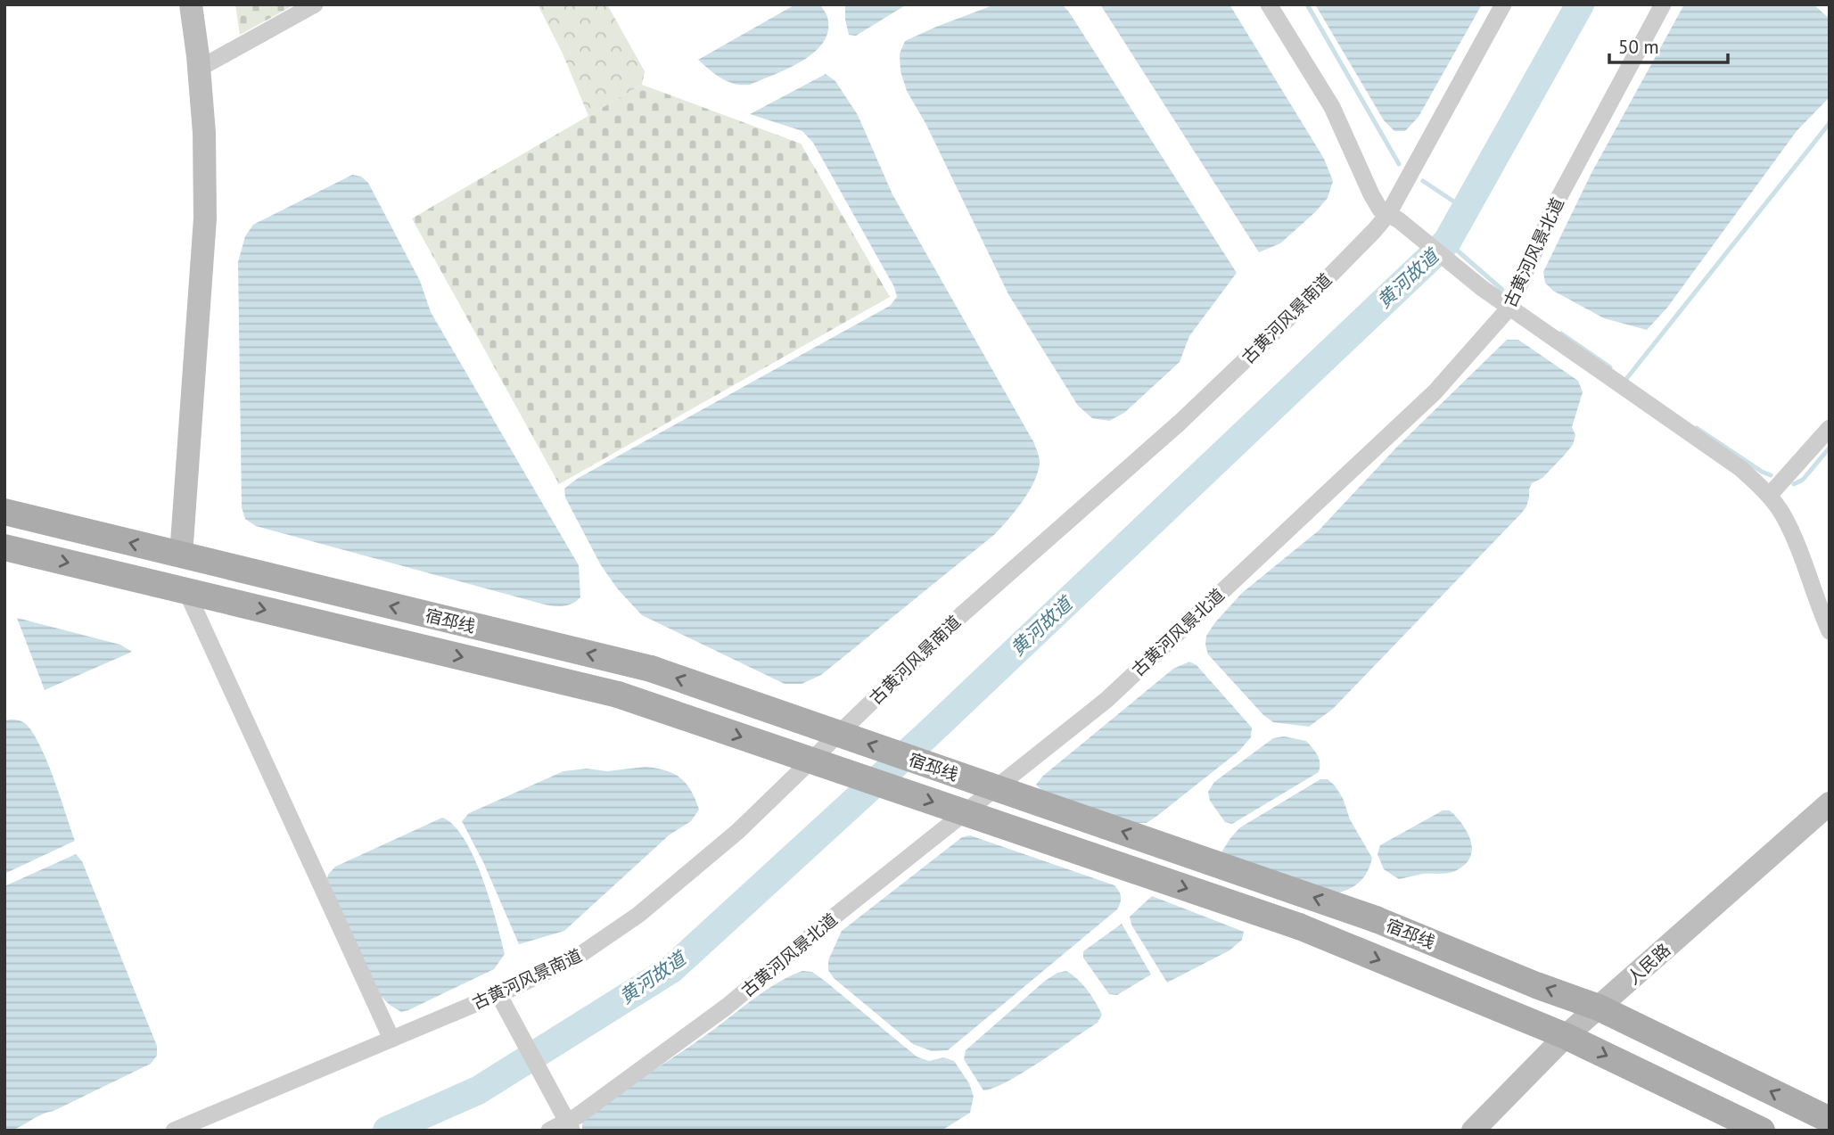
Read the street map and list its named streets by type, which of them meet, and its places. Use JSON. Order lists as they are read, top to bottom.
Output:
{
  "streets": {
    "main road": ["宿邳线"],
    "street": ["古黄河风景北道", "古黄河风景南道", "人民路"]
  },
  "crossings": [
    ["宿邳线", "人民路"]
  ],
  "water": ["黄河故道"],
  "scale_bar": "50 m"
}
